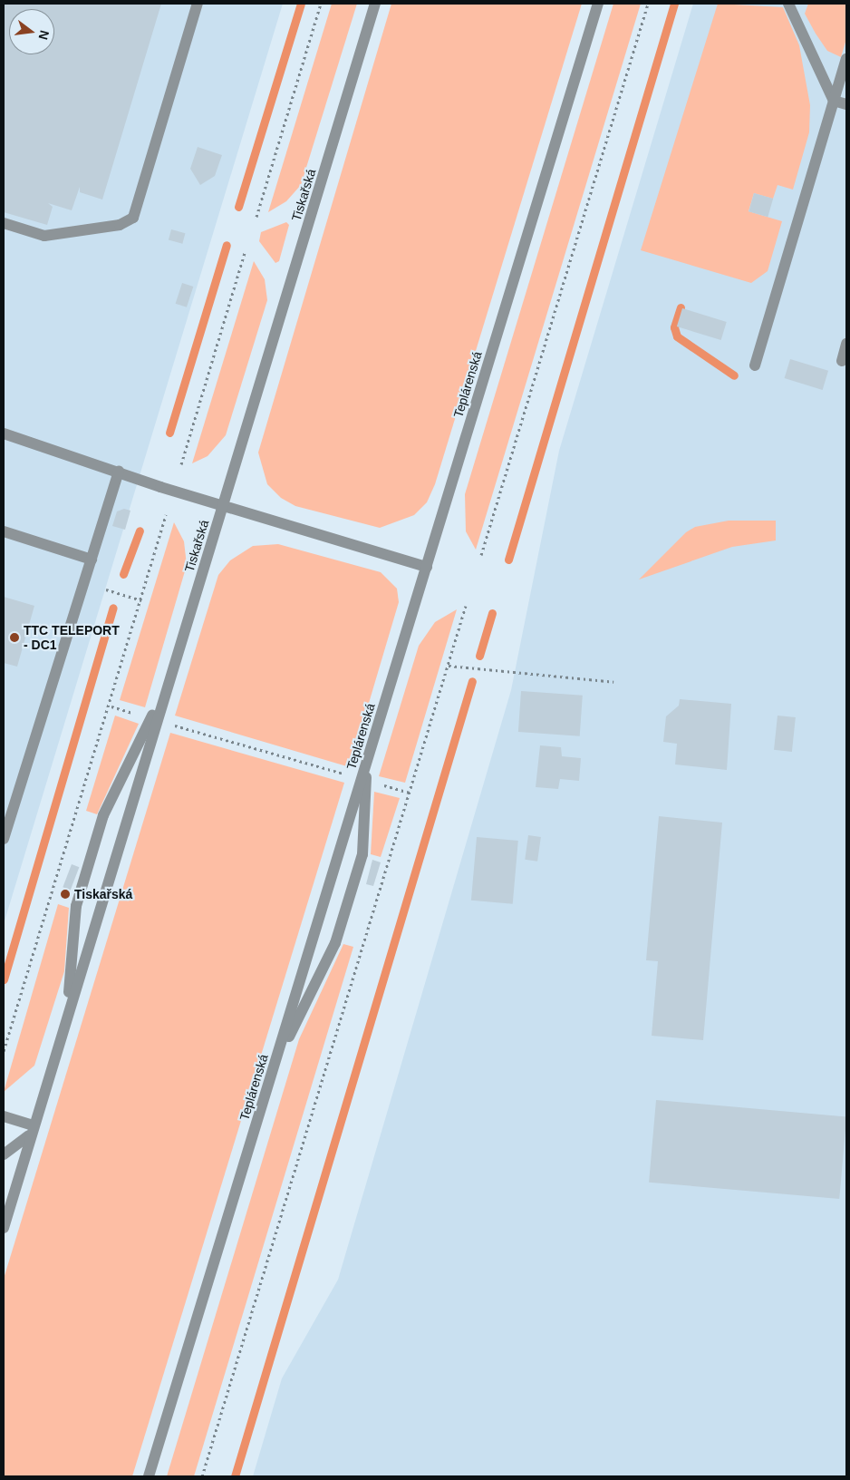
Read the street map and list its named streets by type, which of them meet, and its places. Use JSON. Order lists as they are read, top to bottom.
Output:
{
  "streets": {
    "street": ["Tiskařská", "Teplárenská"]
  },
  "places": ["TTC TELEPORT - DC1", "Tiskařská"],
  "north": "right"
}
